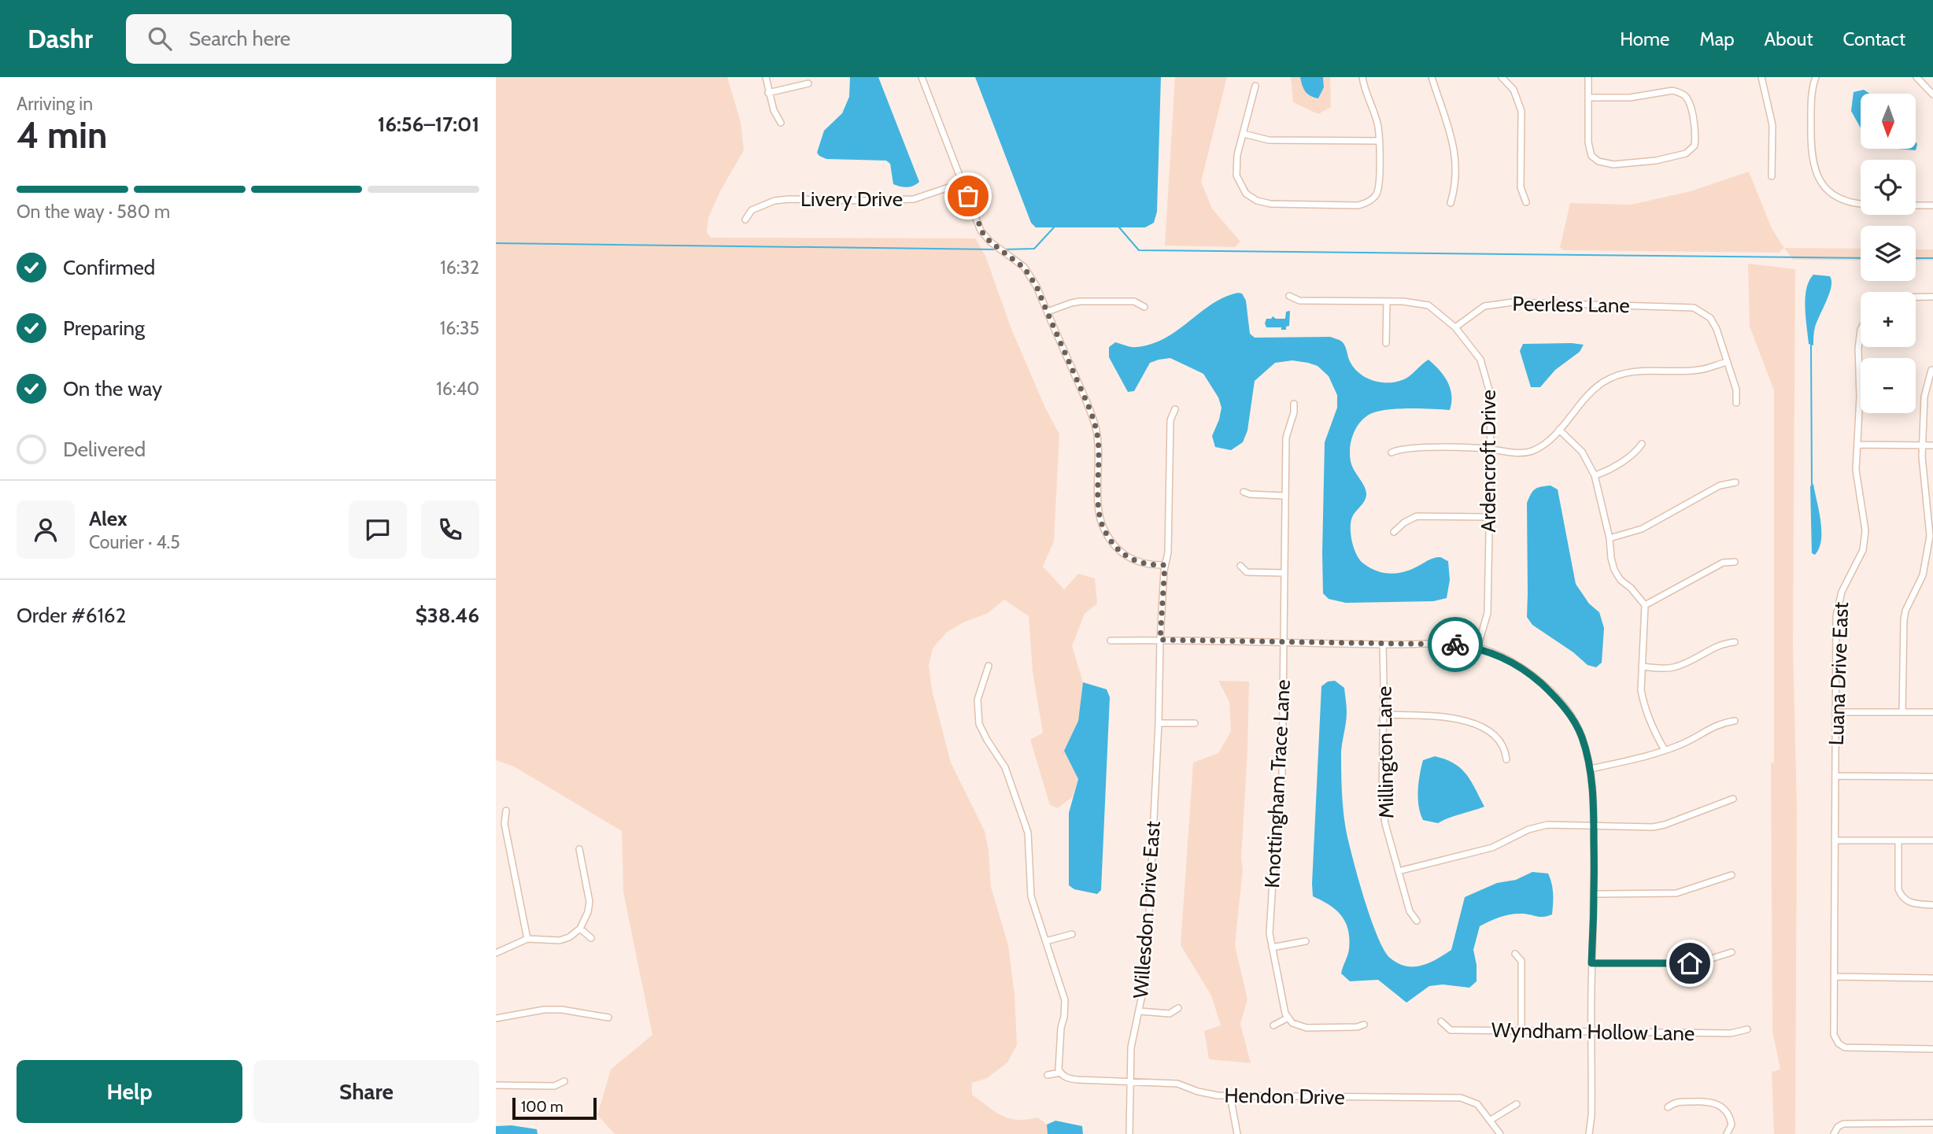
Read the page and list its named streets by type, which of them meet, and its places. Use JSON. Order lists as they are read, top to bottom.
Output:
{
  "streets": {
    "street": [
      "Livery Drive",
      "Peerless Lane",
      "Ardencroft Drive",
      "Luana Drive East",
      "Millington Lane",
      "Knottingham Trace Lane",
      "Willesdon Drive East",
      "Wyndham Hollow Lane",
      "Hendon Drive"
    ]
  },
  "crossings": [
    ["Peerless Lane", "Ardencroft Drive"],
    ["Willesdon Drive East", "Hendon Drive"]
  ],
  "scale_bar": "100 m",
  "north": "bottom",
  "page": {
    "header": "Dashr",
    "search": "Search here",
    "nav": [
      "Home",
      "Map",
      "About",
      "Contact"
    ],
    "heading": ["4 min", "Arriving in", "16:56–17:01"],
    "panel": [
      "Alex",
      "Courier · 4.5",
      "Order #6162",
      "$38.46"
    ],
    "map_buttons": ["+", "−"],
    "bar": "On the way · 580 m",
    "list": [
      ["Confirmed", "16:32"],
      ["Preparing", "16:35"],
      ["On the way", "16:40"],
      "Delivered"
    ],
    "buttons": ["Help", "Share"],
    "scale": "100 m"
  }
}
